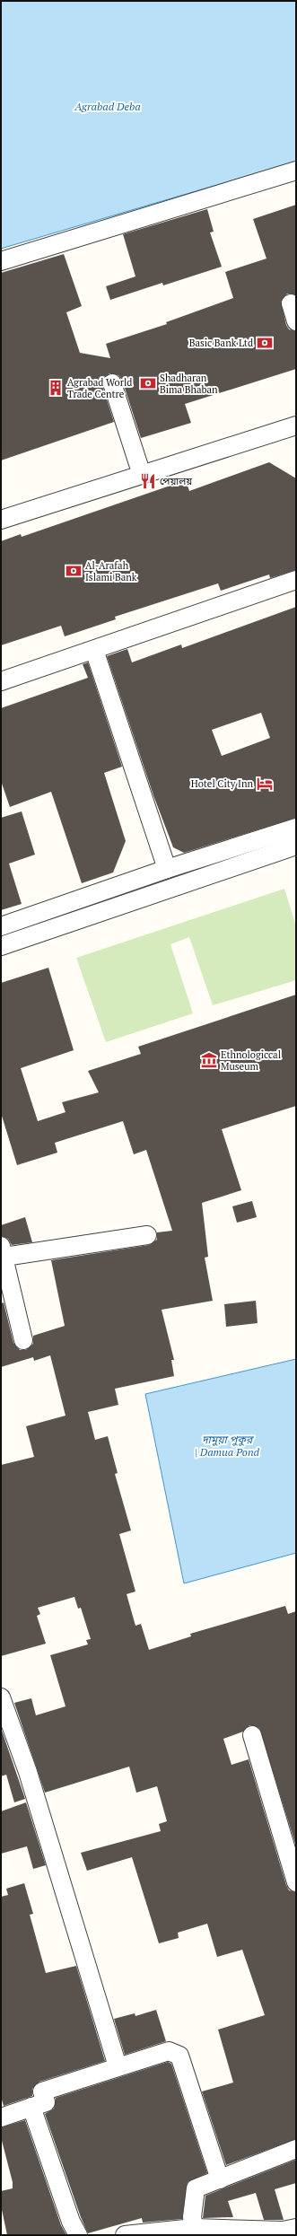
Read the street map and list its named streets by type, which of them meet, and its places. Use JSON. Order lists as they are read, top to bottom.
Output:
{
  "water": ["Agrabad Deba", "দামুয়া পুকুর | Damua Pond"],
  "places": {
    "bank": ["Basic Bank Ltd", "Shadharan Bima Bhaban", "Al-Arafah Islami Bank"],
    "building": ["Agrabad World Trade Centre"],
    "restaurant": ["পেয়ালয়"],
    "hotel": ["Hotel City Inn"],
    "museum": ["Ethnologiccal Museum"]
  }
}
